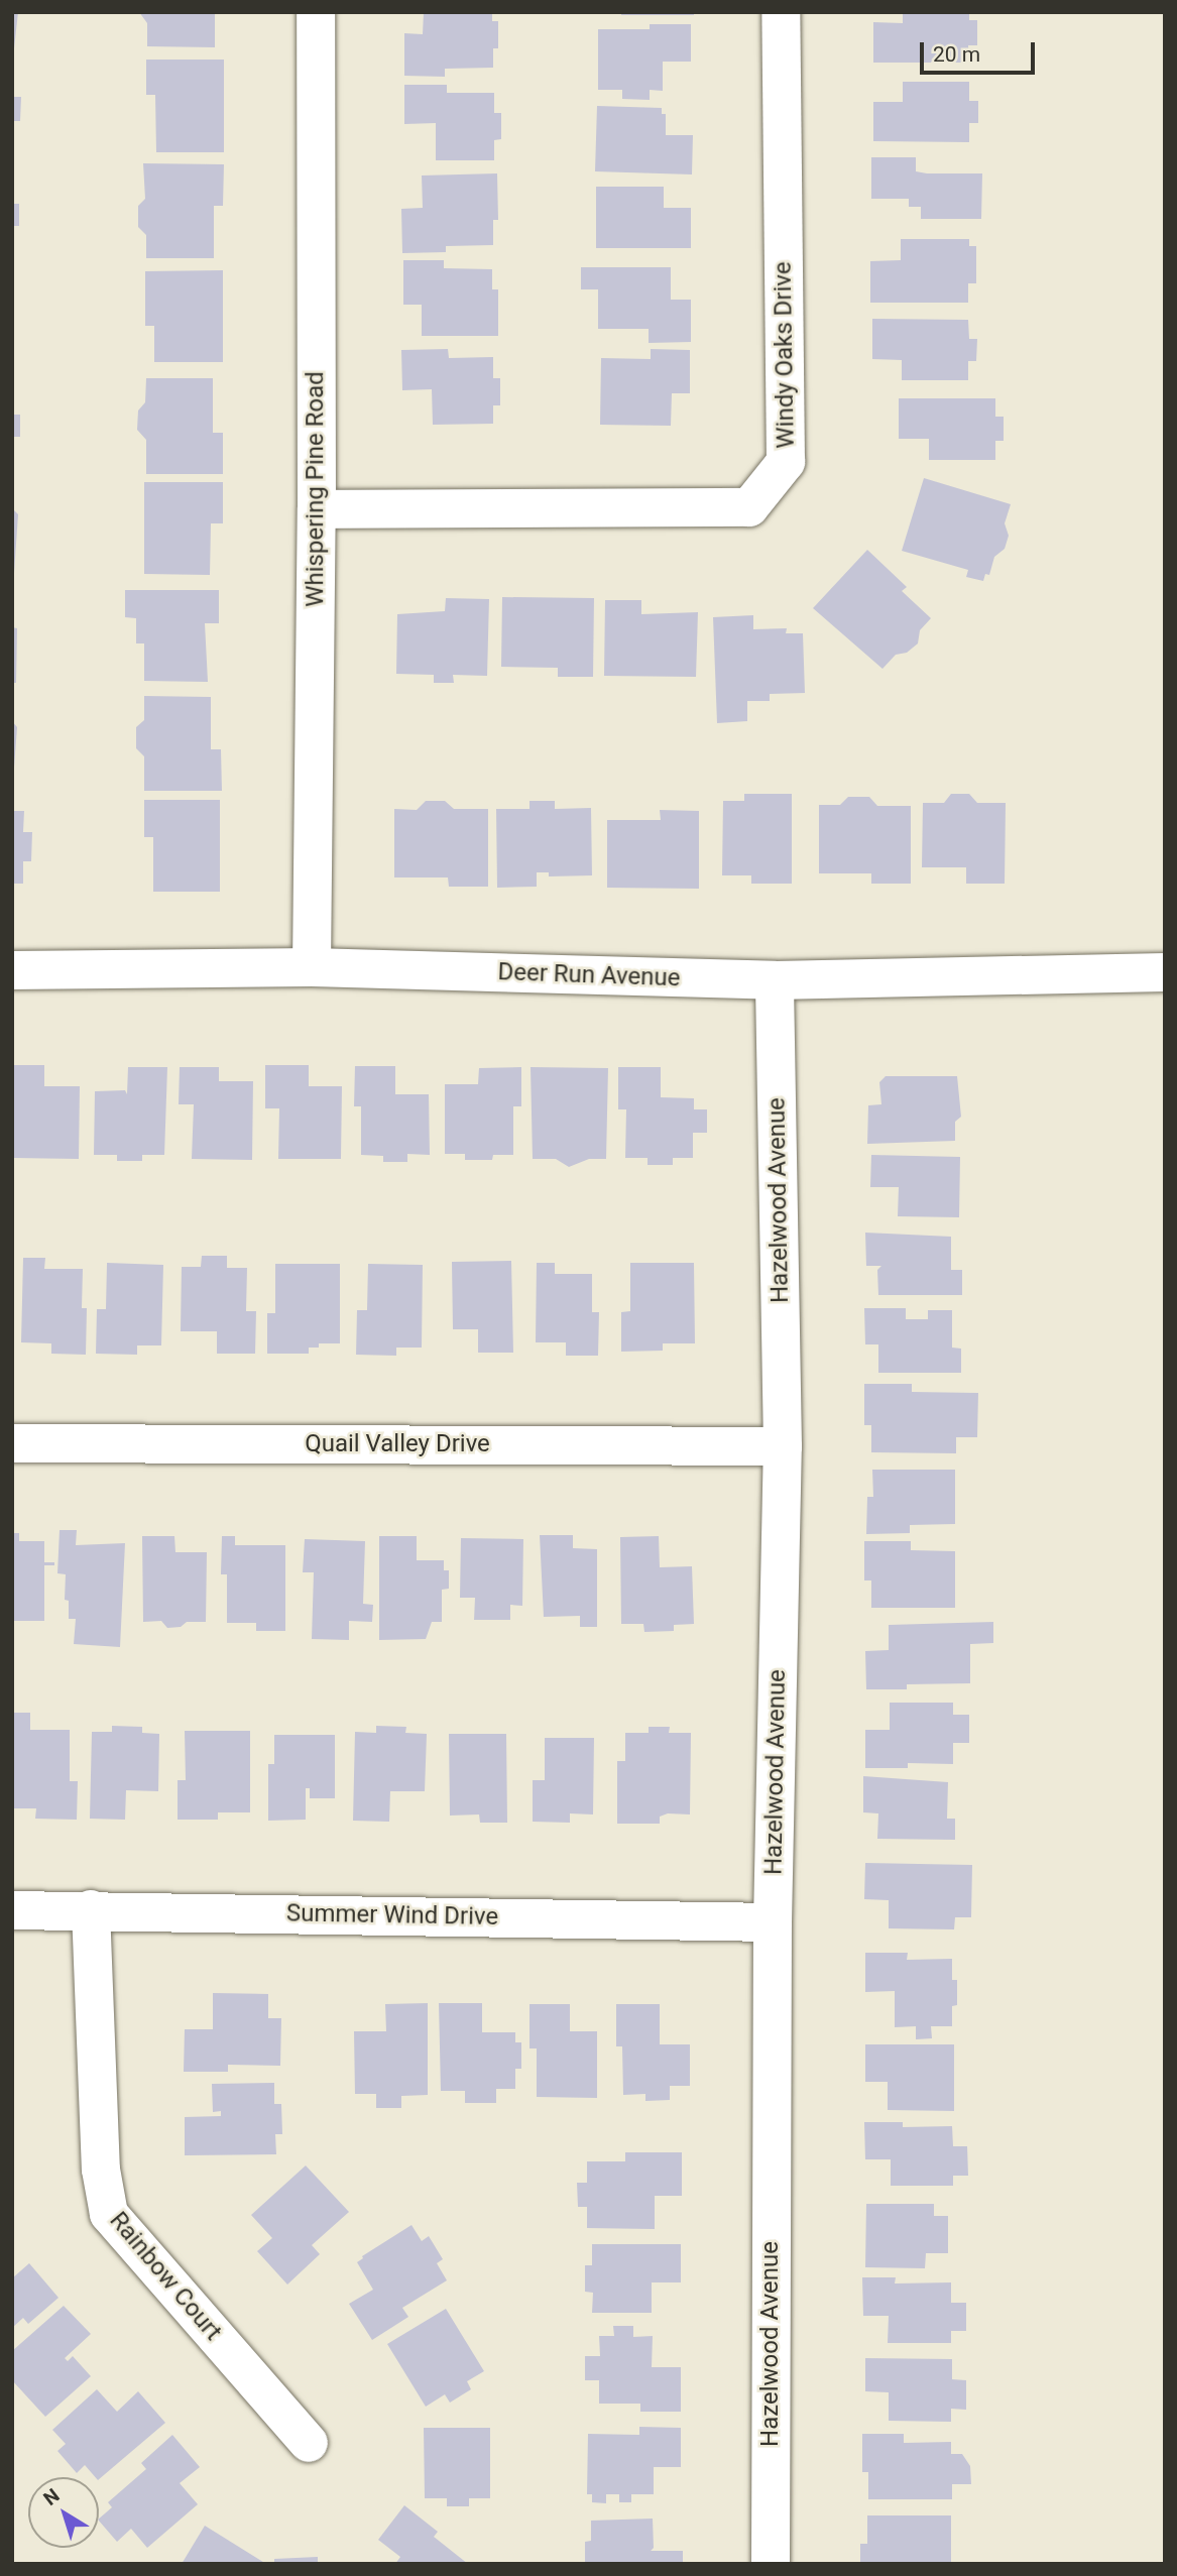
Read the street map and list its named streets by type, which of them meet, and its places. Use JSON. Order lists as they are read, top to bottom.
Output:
{
  "streets": {
    "street": [
      "Windy Oaks Drive",
      "Whispering Pine Road",
      "Deer Run Avenue",
      "Hazelwood Avenue",
      "Quail Valley Drive",
      "Summer Wind Drive",
      "Rainbow Court"
    ]
  },
  "crossings": [
    ["Windy Oaks Drive", "Whispering Pine Road"],
    ["Whispering Pine Road", "Deer Run Avenue"],
    ["Deer Run Avenue", "Hazelwood Avenue"],
    ["Hazelwood Avenue", "Quail Valley Drive"],
    ["Hazelwood Avenue", "Summer Wind Drive"],
    ["Summer Wind Drive", "Rainbow Court"]
  ],
  "scale_bar": "20 m",
  "north": "top left"
}
